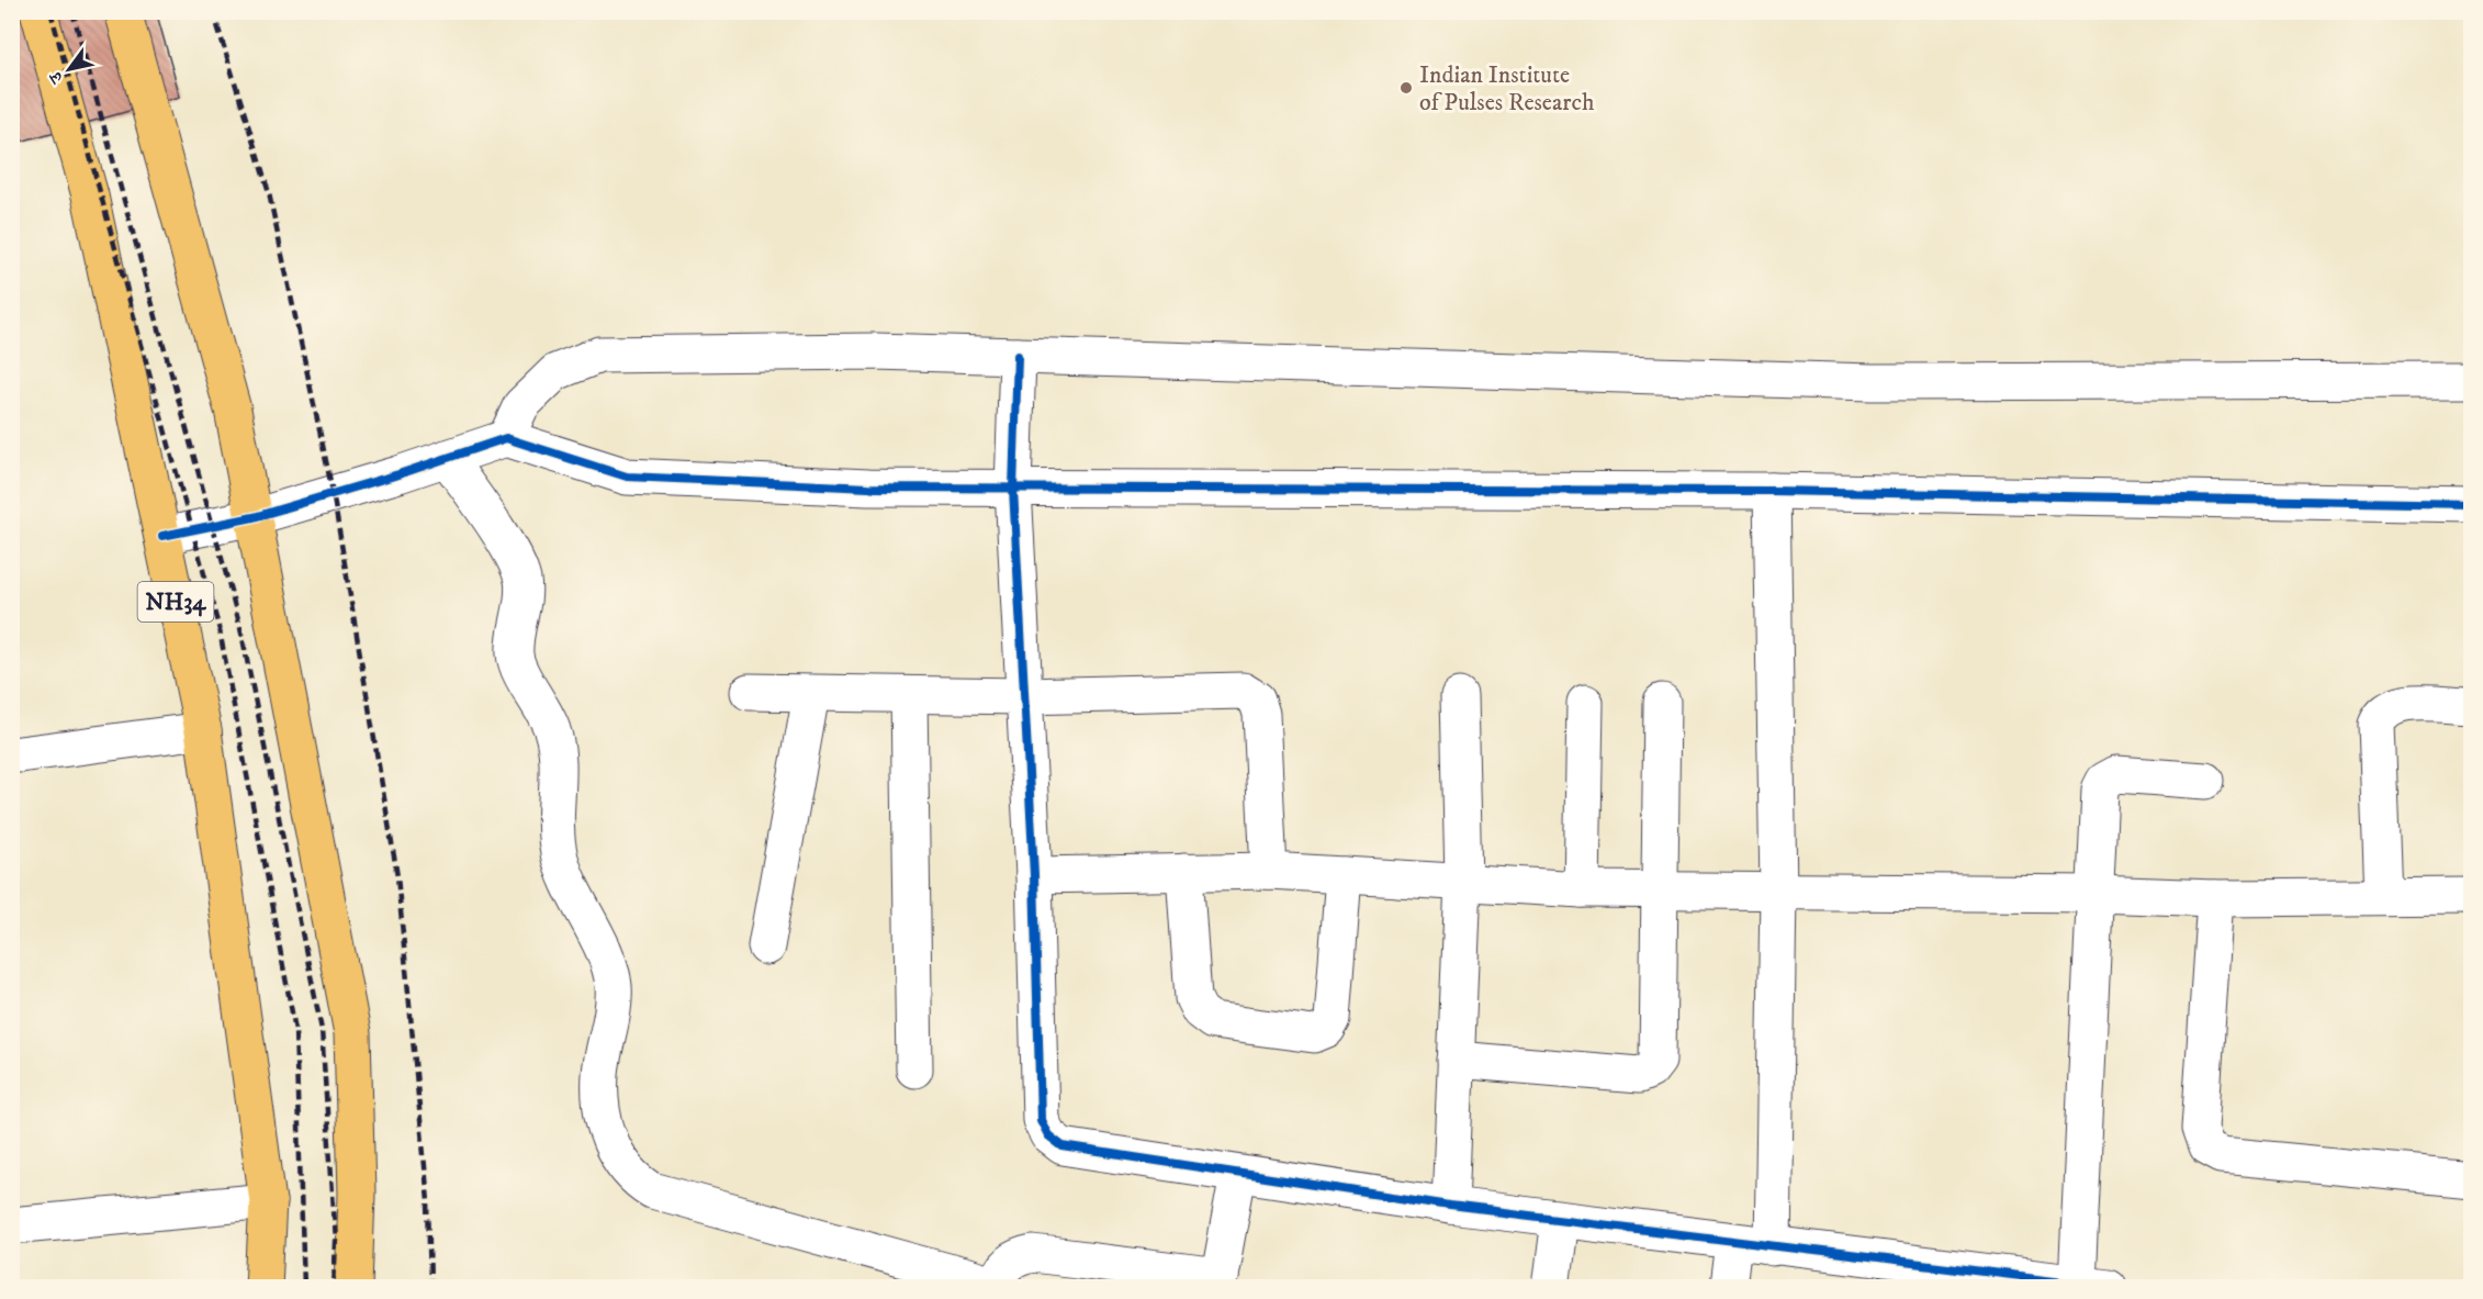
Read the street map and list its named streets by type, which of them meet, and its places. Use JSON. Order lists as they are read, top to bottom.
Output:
{
  "streets": {
    "highway": ["NH34"]
  },
  "places": ["Indian Institute of Pulses Research"],
  "north": "bottom left"
}
